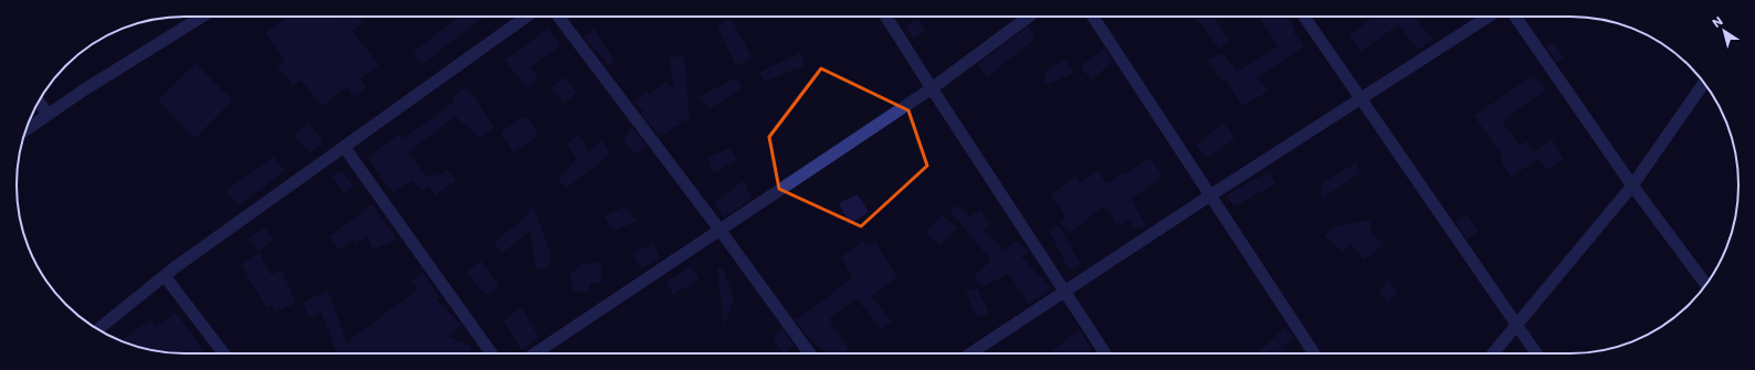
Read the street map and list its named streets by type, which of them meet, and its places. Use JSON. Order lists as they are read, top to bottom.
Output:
{
  "north": "top left"
}
